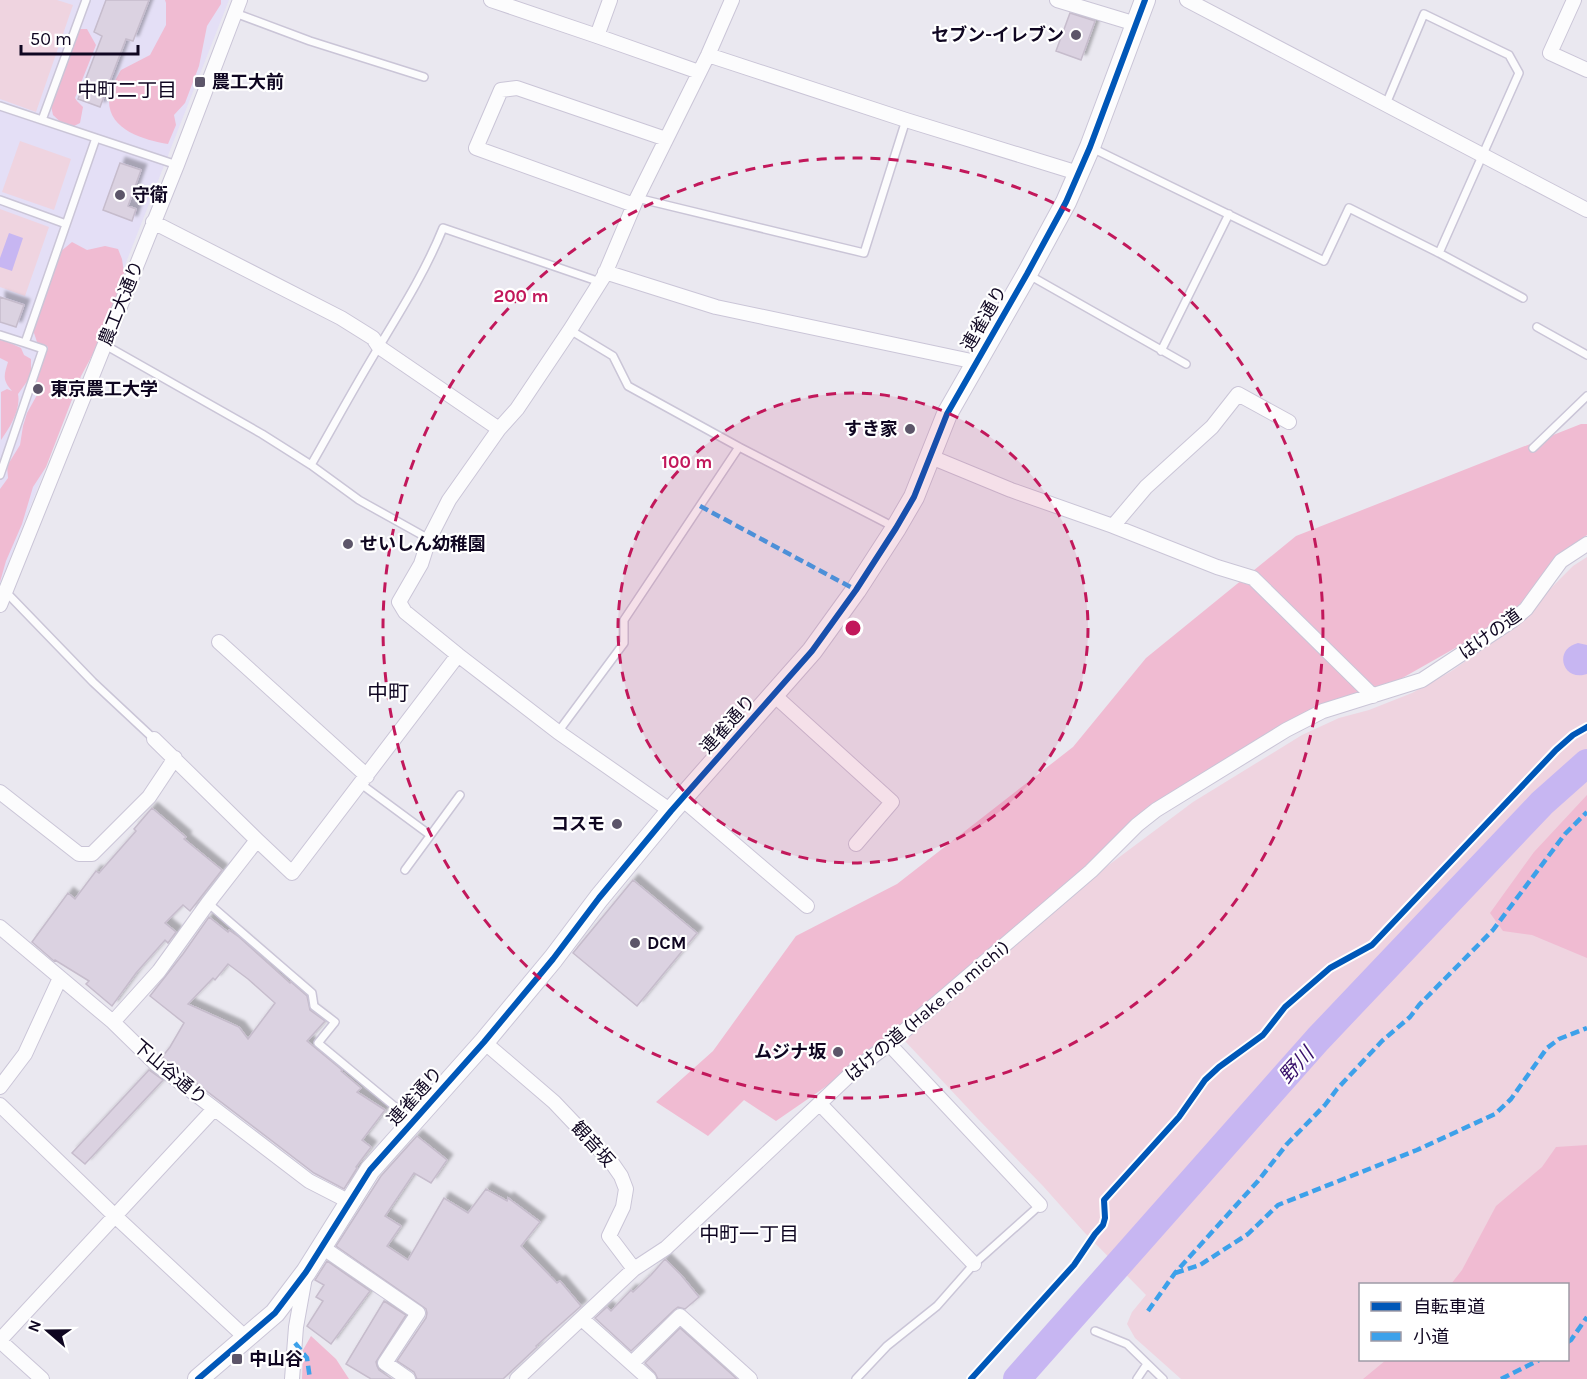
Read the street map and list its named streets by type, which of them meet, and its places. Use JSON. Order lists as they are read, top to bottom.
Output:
{
  "streets": {
    "main road": ["連雀通り"],
    "street": [
      "農工大通り",
      "はけの道",
      "はけの道 (Hake no michi)",
      "下山谷通り",
      "観音坂"
    ]
  },
  "crossings": [
    ["連雀通り", "下山谷通り"],
    ["連雀通り", "観音坂"],
    ["はけの道", "はけの道 (Hake no michi)"],
    ["はけの道 (Hake no michi)", "観音坂"]
  ],
  "districts": ["中町二丁目", "中町", "中町一丁目"],
  "water": ["野川"],
  "places": {
    "other": [
      "セブン-イレブン",
      "守衛",
      "東京農工大学",
      "すき家",
      "せいしん幼稚園",
      "コスモ",
      "DCM",
      "ムジナ坂"
    ],
    "transit": ["農工大前", "中山谷"]
  },
  "legend": ["自転車道", "小道"],
  "scale_bar": "50 m",
  "north": "left",
  "rings": ["200 m", "100 m"]
}
